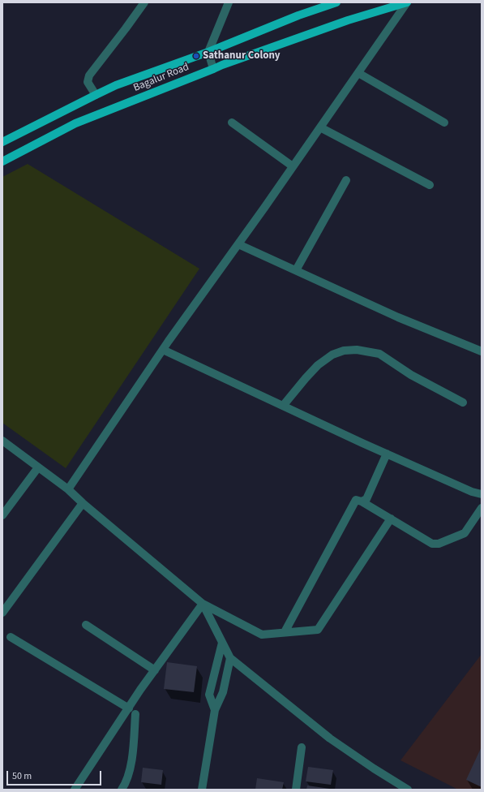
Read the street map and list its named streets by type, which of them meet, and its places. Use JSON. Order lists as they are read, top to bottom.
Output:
{
  "streets": {
    "main road": ["Bagalur Road"]
  },
  "places": ["Sathanur Colony"],
  "scale_bar": "50 m"
}
